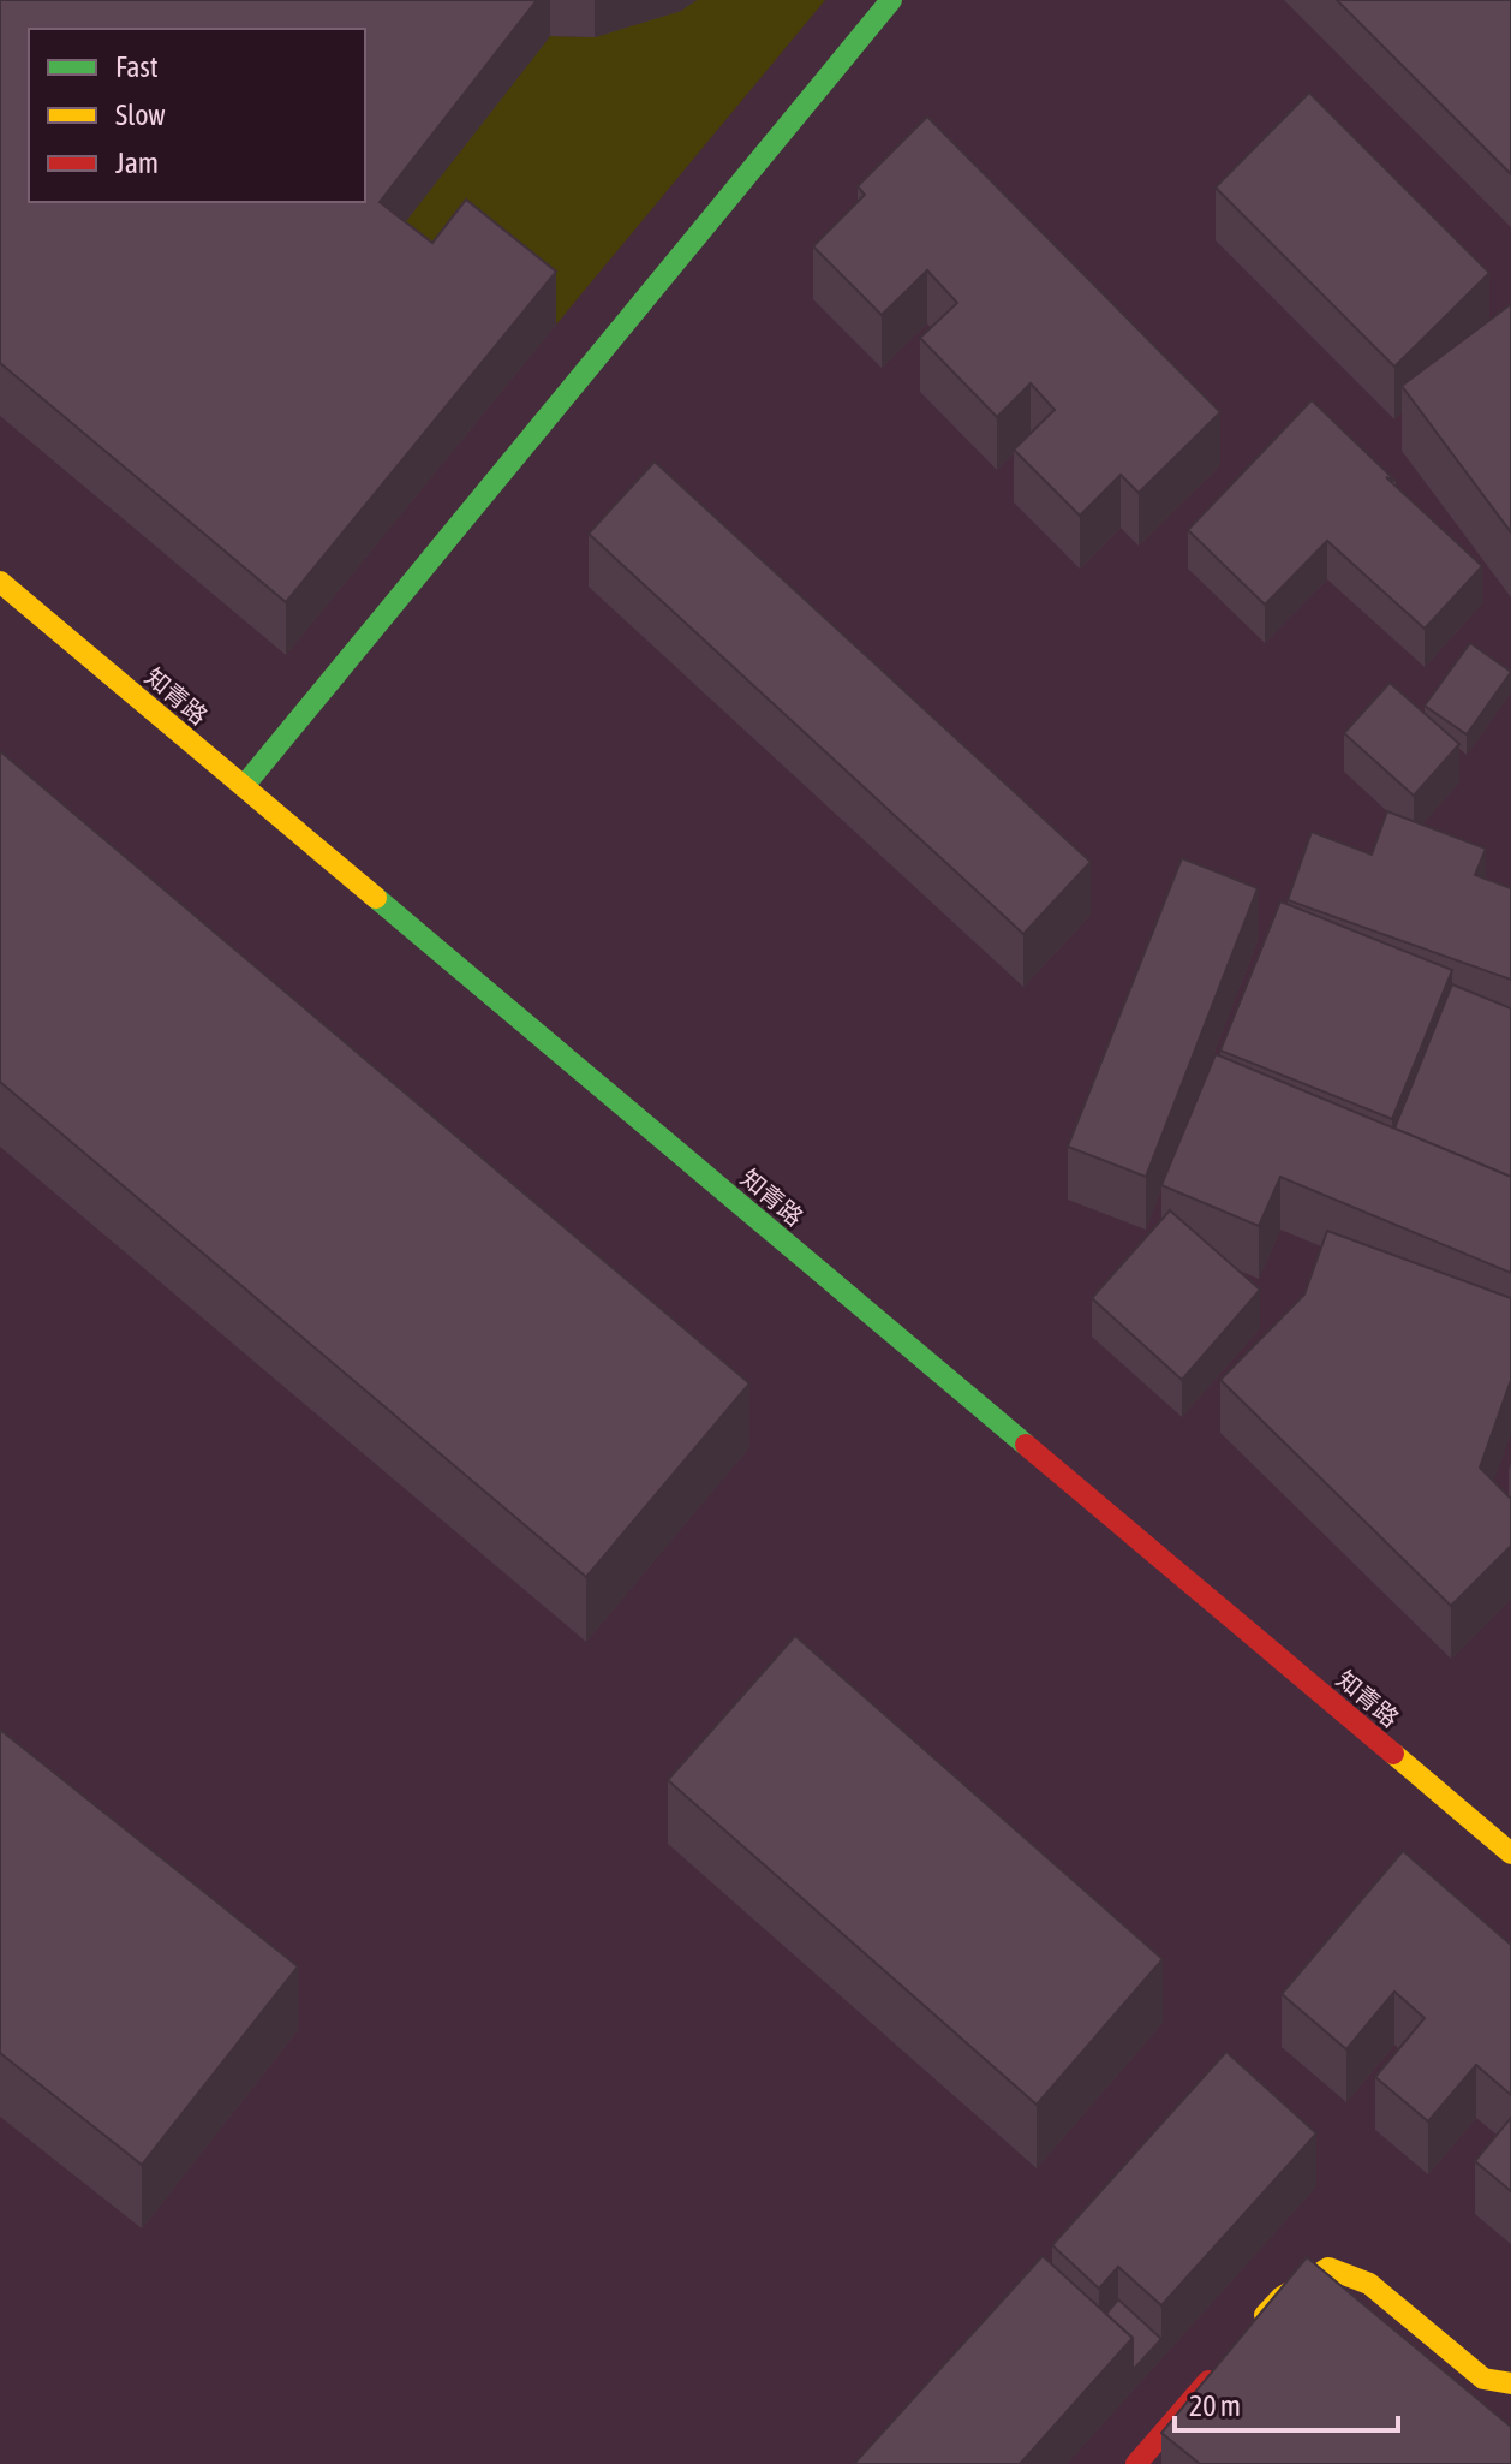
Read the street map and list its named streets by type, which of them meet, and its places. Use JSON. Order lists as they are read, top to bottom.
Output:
{
  "streets": {
    "main road": ["知青路"]
  },
  "legend": ["Fast", "Slow", "Jam"],
  "scale_bar": "20 m"
}
